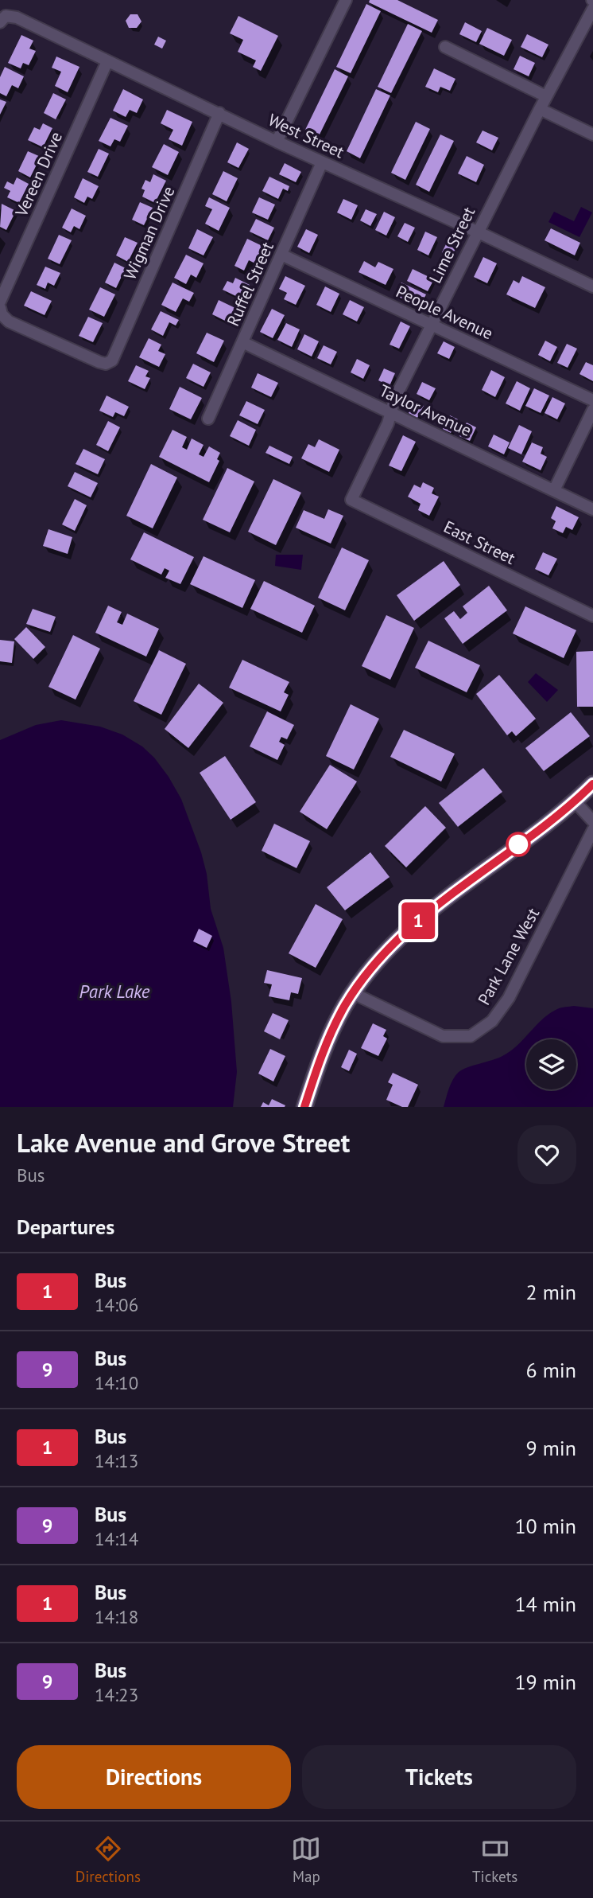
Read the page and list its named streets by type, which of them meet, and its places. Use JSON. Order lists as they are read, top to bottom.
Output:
{
  "streets": {
    "street": [
      "West Street",
      "Vereen Drive",
      "Wigman Drive",
      "Lime Street",
      "Ruffel Street",
      "People Avenue",
      "Taylor Avenue",
      "East Street",
      "Park Lane West"
    ]
  },
  "crossings": [
    ["West Street", "Vereen Drive"],
    ["West Street", "Wigman Drive"],
    ["West Street", "Lime Street"],
    ["West Street", "Ruffel Street"],
    ["Lime Street", "People Avenue"],
    ["Lime Street", "Taylor Avenue"],
    ["Lime Street", "East Street"],
    ["Ruffel Street", "People Avenue"],
    ["Ruffel Street", "Taylor Avenue"]
  ],
  "water": ["Park Lake"],
  "lines": ["bus line 1"],
  "page": {
    "on_map": "1",
    "heading": [
      ["Lake Avenue and Grove Street", "Bus"],
      "Departures"
    ],
    "list": [
      {
        "mark": "1",
        "name": "Bus",
        "note": "14:06",
        "value": "2 min"
      },
      {
        "mark": "9",
        "name": "Bus",
        "note": "14:10",
        "value": "6 min"
      },
      {
        "mark": "1",
        "name": "Bus",
        "note": "14:13",
        "value": "9 min"
      },
      {
        "mark": "9",
        "name": "Bus",
        "note": "14:14",
        "value": "10 min"
      },
      {
        "mark": "1",
        "name": "Bus",
        "note": "14:18",
        "value": "14 min"
      },
      {
        "mark": "9",
        "name": "Bus",
        "note": "14:23",
        "value": "19 min"
      }
    ],
    "buttons": ["Directions", "Tickets"],
    "tabs": ["Directions", "Map", "Tickets"]
  }
}
